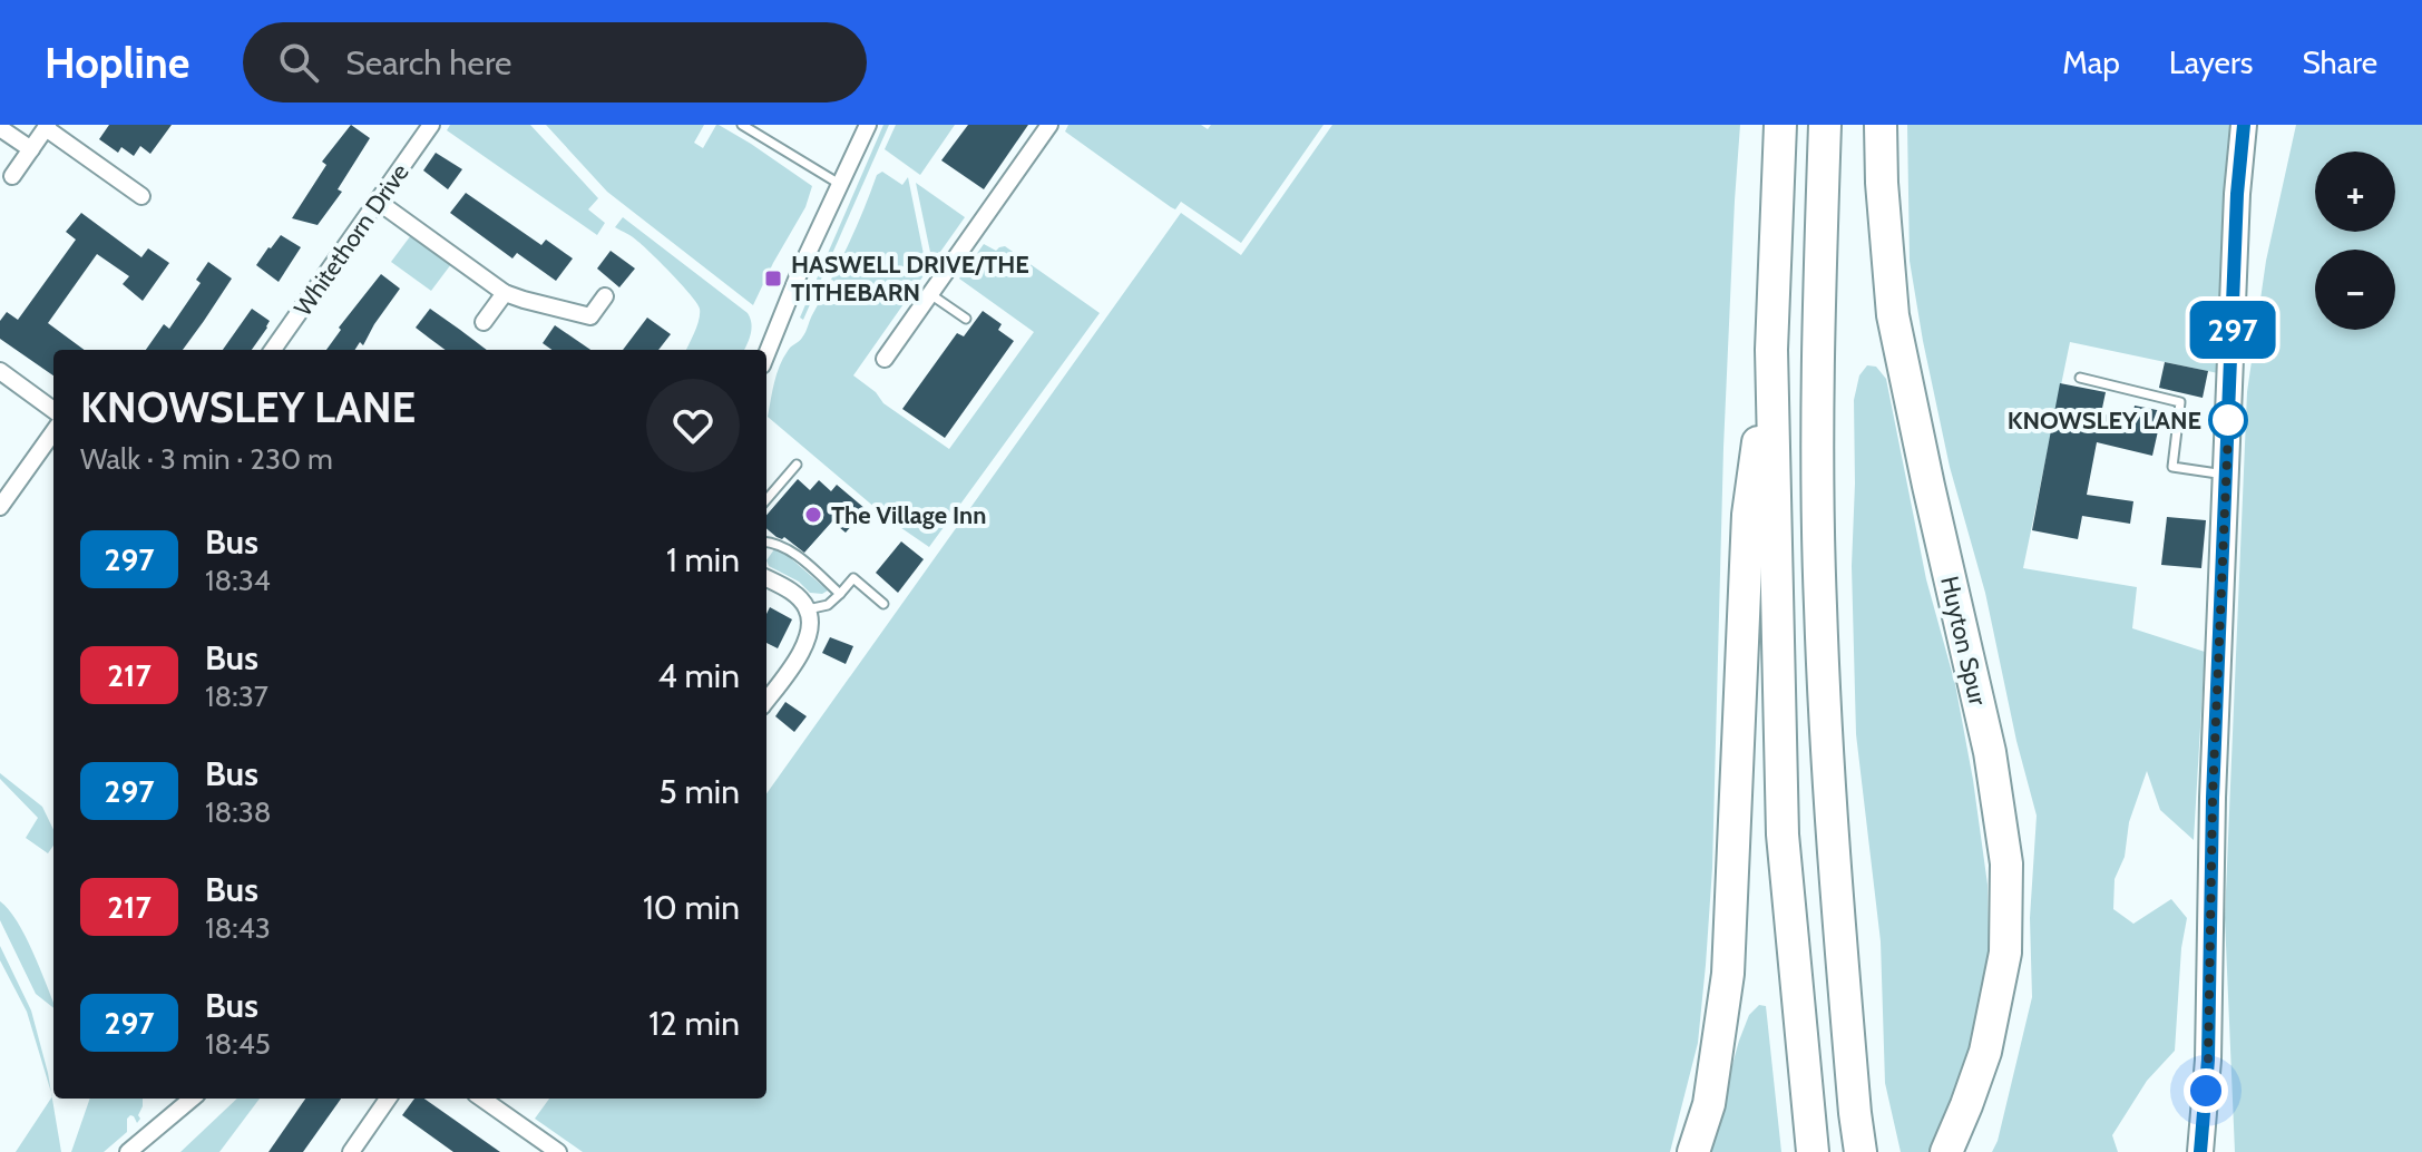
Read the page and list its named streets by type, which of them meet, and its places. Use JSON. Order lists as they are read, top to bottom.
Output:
{
  "streets": {
    "highway": ["Huyton Spur"],
    "street": ["Whitethorn Drive"]
  },
  "places": {
    "transit": ["HASWELL DRIVE/THE TITHEBARN"],
    "other": ["KNOWSLEY LANE", "The Village Inn"]
  },
  "lines": ["bus line 297"],
  "page": {
    "header": "Hopline",
    "search": "Search here",
    "nav": ["Map", "Layers", "Share"],
    "on_map": "297",
    "map_buttons": ["+", "−"],
    "heading": ["KNOWSLEY LANE", "Walk · 3 min · 230 m"],
    "list": [
      {
        "mark": "297",
        "name": "Bus",
        "note": "18:34",
        "value": "1 min"
      },
      {
        "mark": "217",
        "name": "Bus",
        "note": "18:37",
        "value": "4 min"
      },
      {
        "mark": "297",
        "name": "Bus",
        "note": "18:38",
        "value": "5 min"
      },
      {
        "mark": "217",
        "name": "Bus",
        "note": "18:43",
        "value": "10 min"
      },
      {
        "mark": "297",
        "name": "Bus",
        "note": "18:45",
        "value": "12 min"
      }
    ]
  }
}
